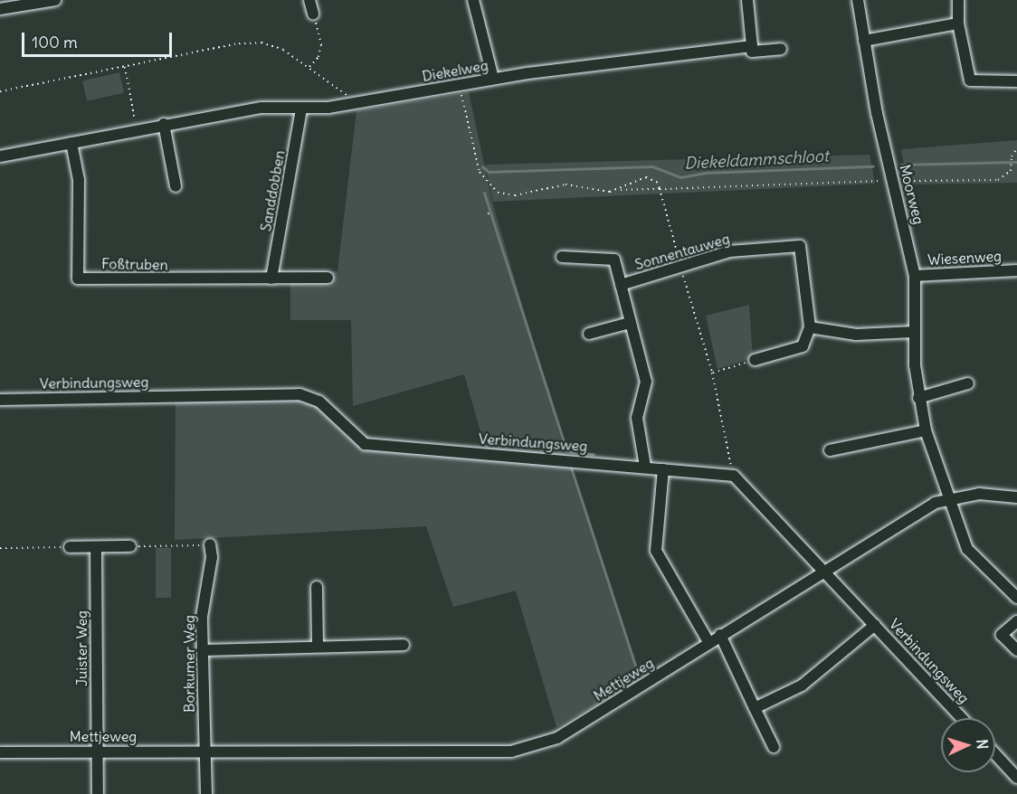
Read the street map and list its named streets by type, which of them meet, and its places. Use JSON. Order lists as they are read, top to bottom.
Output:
{
  "streets": {
    "street": [
      "Diekelweg",
      "Sanddobben",
      "Moorweg",
      "Sonnentauweg",
      "Wiesenweg",
      "Foßtruben",
      "Verbindungsweg",
      "Juister Weg",
      "Borkumer Weg",
      "Mettjeweg"
    ]
  },
  "crossings": [
    ["Diekelweg", "Sanddobben"],
    ["Diekelweg", "Foßtruben"],
    ["Sanddobben", "Foßtruben"],
    ["Moorweg", "Wiesenweg"],
    ["Moorweg", "Mettjeweg"],
    ["Sonnentauweg", "Verbindungsweg"],
    ["Verbindungsweg", "Mettjeweg"],
    ["Juister Weg", "Mettjeweg"],
    ["Borkumer Weg", "Mettjeweg"]
  ],
  "water": ["Diekeldammschloot"],
  "scale_bar": "100 m",
  "north": "right"
}
